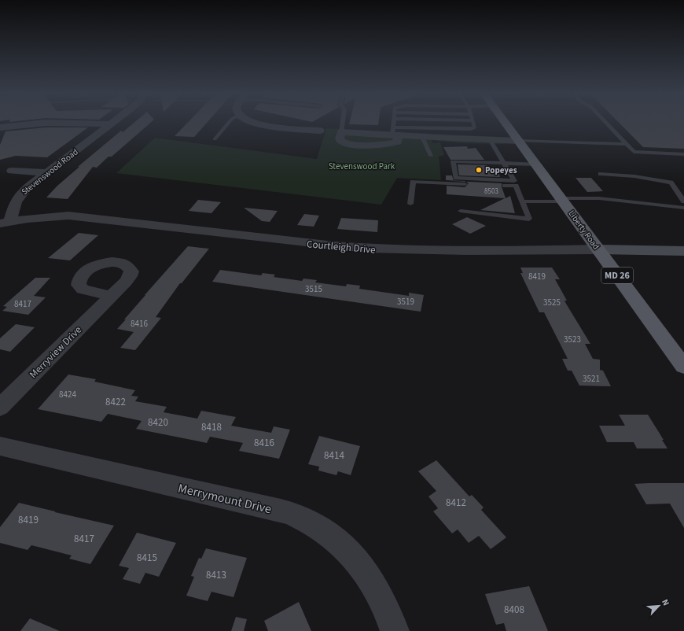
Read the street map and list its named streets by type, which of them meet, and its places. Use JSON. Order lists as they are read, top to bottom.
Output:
{
  "streets": {
    "main road": ["Liberty Road", "MD 26"],
    "street": [
      "Stevenswood Road",
      "Courtleigh Drive",
      "Merryview Drive",
      "Merrymount Drive"
    ]
  },
  "crossings": [
    ["Stevenswood Road", "Courtleigh Drive"],
    ["Liberty Road", "Courtleigh Drive"]
  ],
  "parks": ["Stevenswood Park"],
  "places": ["Popeyes"],
  "house_numbers": [
    "8503",
    "8419",
    "3515",
    "3519",
    "3525",
    "8417",
    "8416",
    "3523",
    "3521",
    "8424",
    "8422",
    "8420",
    "8418",
    "8416",
    "8414",
    "8412",
    "8419",
    "8417",
    "8415",
    "8413",
    "8408"
  ],
  "north": "top right"
}
